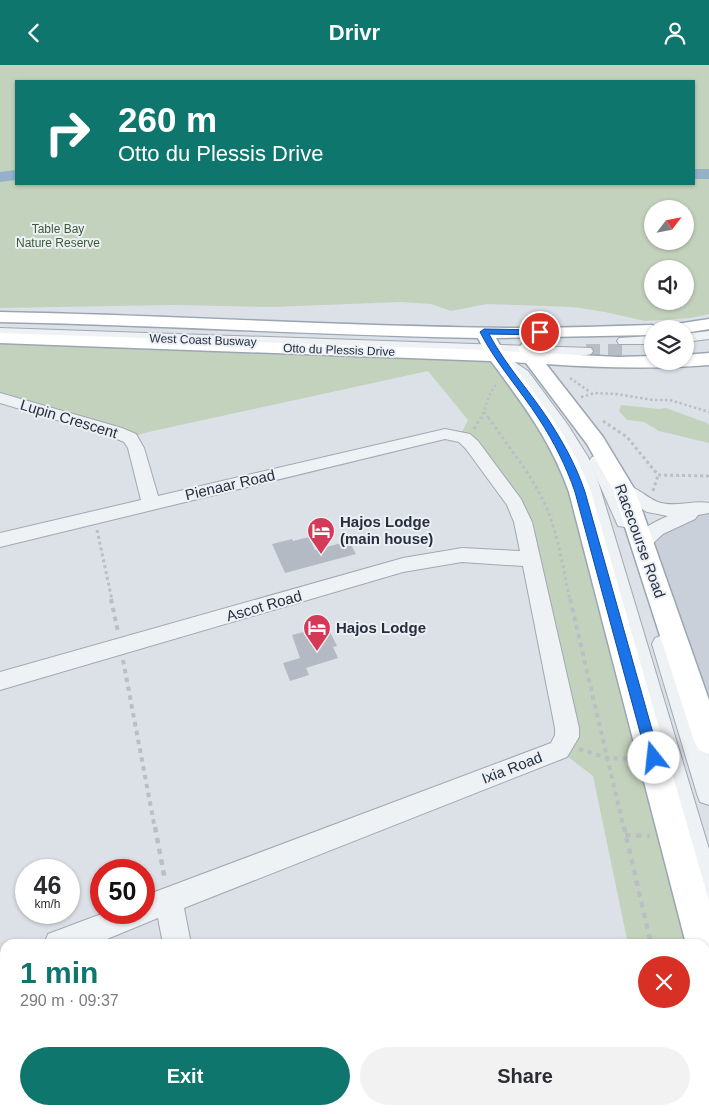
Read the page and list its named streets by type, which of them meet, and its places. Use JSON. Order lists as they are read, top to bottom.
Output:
{
  "streets": {
    "main road": ["Otto du Plessis Drive", "Racecourse Road"],
    "street": [
      "West Coast Busway",
      "Lupin Crescent",
      "Pienaar Road",
      "Ascot Road",
      "Ixia Road"
    ]
  },
  "crossings": [
    ["West Coast Busway", "Otto du Plessis Drive"],
    ["Otto du Plessis Drive", "Racecourse Road"],
    ["Lupin Crescent", "Pienaar Road"]
  ],
  "parks": ["Table Bay Nature Reserve"],
  "places": {
    "hotel": ["Hajos Lodge (main house)", "Hajos Lodge"]
  },
  "north": "top right",
  "page": {
    "header": "Drivr",
    "turn": ["260 m", "Otto du Plessis Drive"],
    "speed": "46 km/h",
    "limit": "50",
    "heading": ["1 min", "290 m · 09:37"],
    "buttons": ["Exit", "Share"]
  }
}
